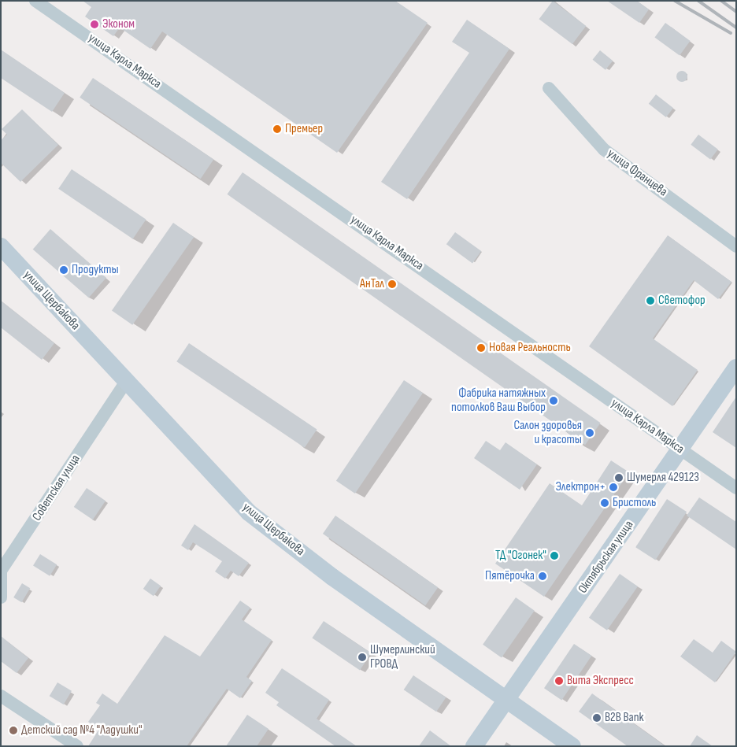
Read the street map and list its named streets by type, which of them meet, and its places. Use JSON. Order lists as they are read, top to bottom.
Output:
{
  "streets": {
    "main road": ["улица Щербакова", "Октябрьская улица"],
    "street": ["улица Карла Маркса", "улица Францева", "Советская улица"]
  },
  "crossings": [
    ["улица Карла Маркса", "Октябрьская улица"],
    ["улица Щербакова", "Советская улица"],
    ["улица Щербакова", "Октябрьская улица"]
  ],
  "places": [
    "Эконом",
    "Премьер",
    "Продукты",
    "АнТал",
    "Светофор",
    "Новая Реальность",
    "Фабрика натяжных потолков Ваш Выбор",
    "Салон здоровья и красоты",
    "Шумерля 429123",
    "Электрон+",
    "Бристоль",
    "ТД \"Огонек\"",
    "Пятёрочка",
    "Шумерлинский ГРОВД",
    "Вита Экспресс",
    "B2B Bank",
    "Детский сад №4 \"Ладушки\""
  ]
}
